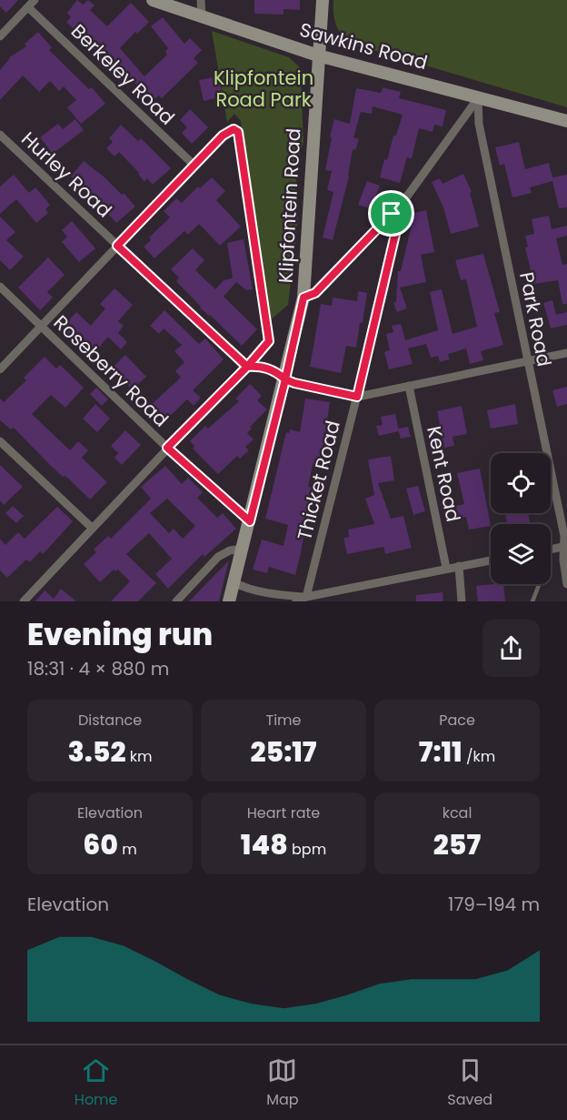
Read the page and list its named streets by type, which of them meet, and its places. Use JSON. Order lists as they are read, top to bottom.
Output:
{
  "streets": {
    "main road": ["Sawkins Road", "Klipfontein Road"],
    "street": [
      "Berkeley Road",
      "Hurley Road",
      "Park Road",
      "Roseberry Road",
      "Kent Road",
      "Thicket Road"
    ]
  },
  "crossings": [
    ["Sawkins Road", "Klipfontein Road"],
    ["Sawkins Road", "Park Road"],
    ["Klipfontein Road", "Roseberry Road"]
  ],
  "parks": ["Klipfontein Road Park"],
  "page": {
    "heading": ["Evening run", "18:31 · 4 × 880 m"],
    "stats": [
      ["Distance", "3.52 km"],
      ["Time", "25:17"],
      ["Pace", "7:11 /km"],
      ["Elevation", "60 m"],
      ["Heart rate", "148 bpm"],
      ["kcal", "257"]
    ],
    "chart": ["Elevation", "179–194 m"],
    "tabs": ["Home", "Map", "Saved"]
  }
}
